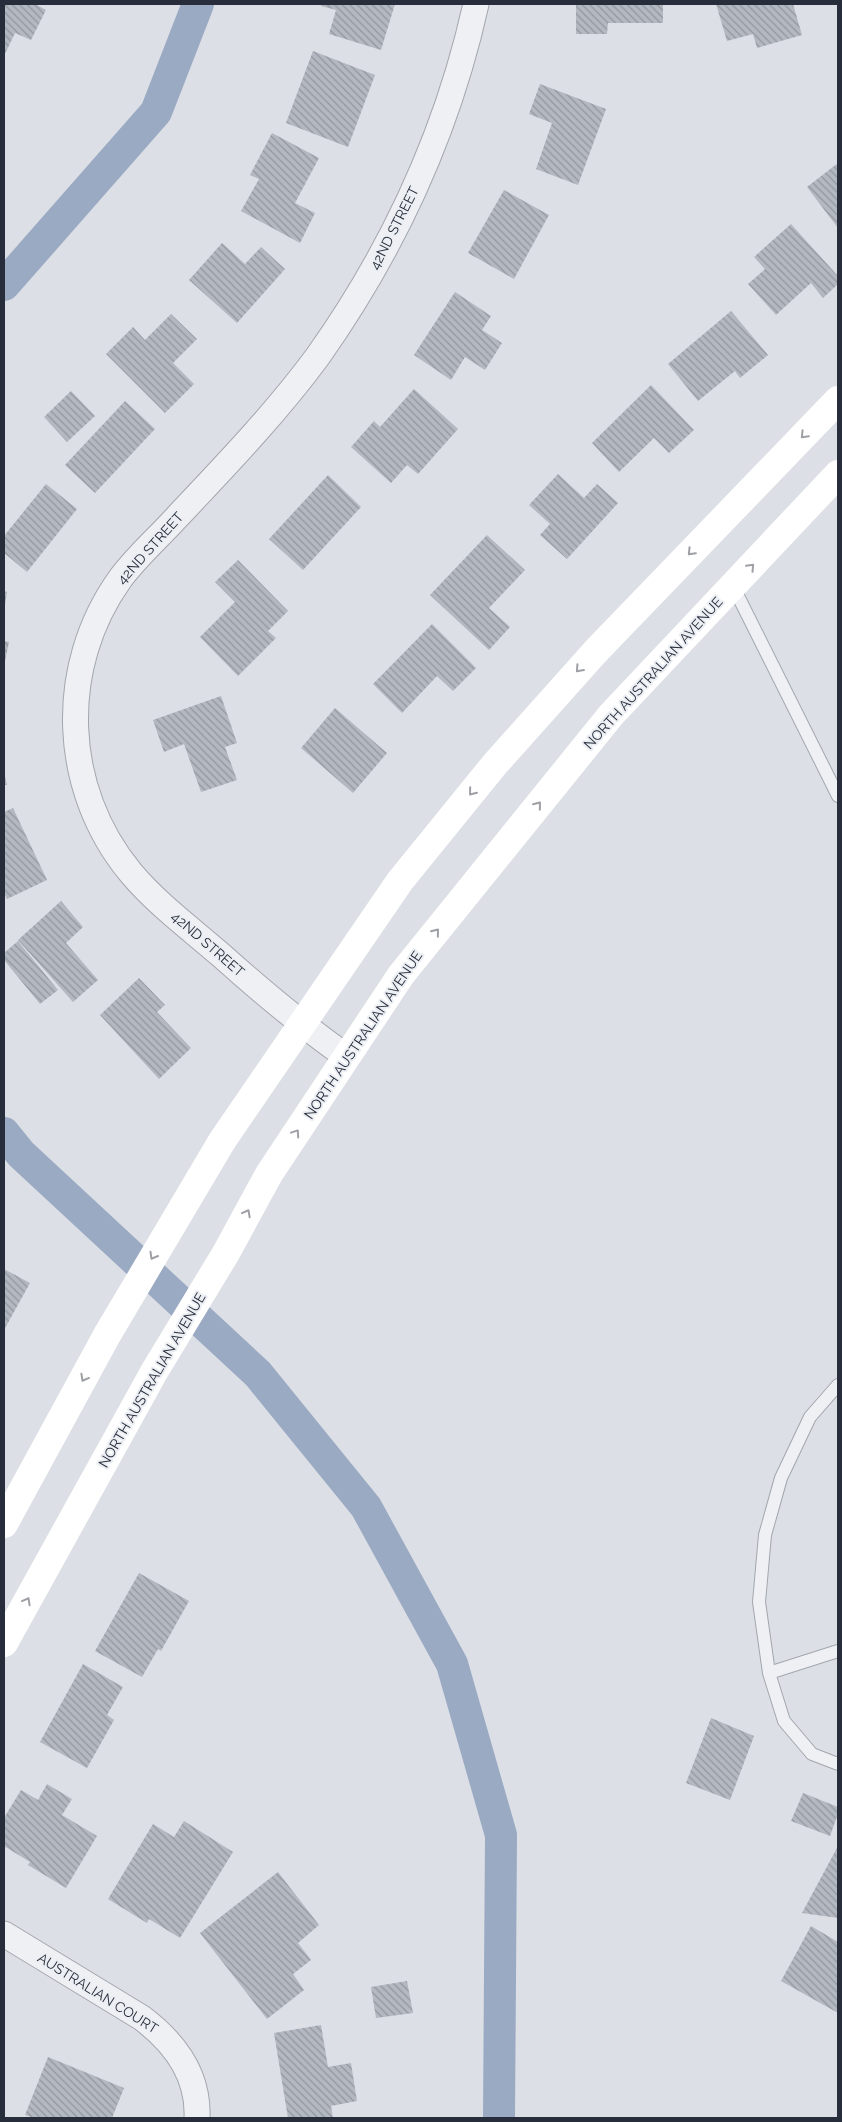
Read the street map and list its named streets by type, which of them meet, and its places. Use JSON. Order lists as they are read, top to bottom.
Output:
{
  "streets": {
    "main road": ["NORTH AUSTRALIAN AVENUE"],
    "street": ["42ND STREET", "AUSTRALIAN COURT"]
  },
  "crossings": [
    ["42ND STREET", "NORTH AUSTRALIAN AVENUE"]
  ]
}
